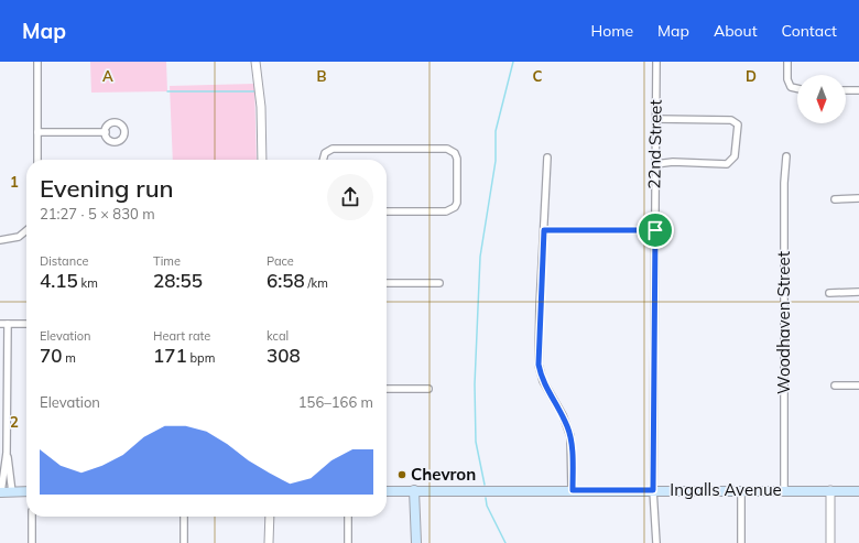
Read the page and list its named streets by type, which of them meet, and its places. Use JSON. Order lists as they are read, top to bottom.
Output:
{
  "streets": {
    "main road": ["Ingalls Avenue"],
    "street": ["22nd Street", "Woodhaven Street"]
  },
  "crossings": [
    ["22nd Street", "Ingalls Avenue"],
    ["Woodhaven Street", "Ingalls Avenue"]
  ],
  "places": ["Chevron"],
  "north": "bottom",
  "page": {
    "header": "Map",
    "nav": [
      "Home",
      "Map",
      "About",
      "Contact"
    ],
    "heading": ["Evening run", "21:27 · 5 × 830 m"],
    "stats": [
      ["Distance", "4.15 km"],
      ["Time", "28:55"],
      ["Pace", "6:58 /km"],
      ["Elevation", "70 m"],
      ["Heart rate", "171 bpm"],
      ["kcal", "308"]
    ],
    "chart": ["Elevation", "156–166 m"]
  },
  "grid": {
    "columns": [
      "A",
      "B",
      "C",
      "D"
    ],
    "rows": ["1", "2"]
  }
}
